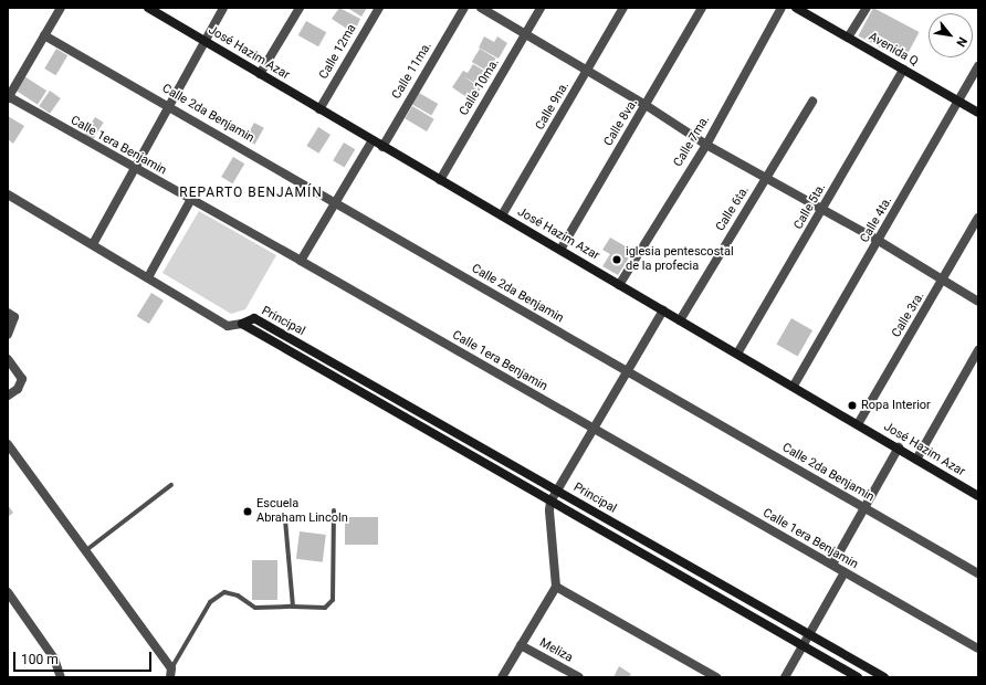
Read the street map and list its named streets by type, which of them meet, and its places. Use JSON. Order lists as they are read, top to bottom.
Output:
{
  "streets": {
    "street": [
      "Avenida Q",
      "Calle 12ma",
      "José Hazim Azar",
      "Calle 11ma.",
      "Calle 10ma.",
      "Calle 9na.",
      "Calle 2da Benjamin",
      "Calle 8va.",
      "Calle 7ma.",
      "Calle 1era Benjamin",
      "Calle 5ta.",
      "Calle 6ta.",
      "Calle 4ta.",
      "Calle 3ra.",
      "Principal",
      "Meliza"
    ]
  },
  "crossings": [
    ["Avenida Q", "Calle 5ta."],
    ["Avenida Q", "Calle 4ta."],
    ["Calle 12ma", "José Hazim Azar"],
    ["José Hazim Azar", "Calle 11ma."],
    ["José Hazim Azar", "Calle 10ma."],
    ["José Hazim Azar", "Calle 9na."],
    ["José Hazim Azar", "Calle 8va."],
    ["José Hazim Azar", "Calle 7ma."],
    ["José Hazim Azar", "Calle 5ta."],
    ["José Hazim Azar", "Calle 6ta."],
    ["José Hazim Azar", "Calle 4ta."],
    ["José Hazim Azar", "Calle 3ra."]
  ],
  "districts": ["REPARTO BENJAMÍN"],
  "places": ["iglesia pentescostal de la profecia", "Ropa Interior", "Escuela Abraham Lincoln"],
  "scale_bar": "100 m",
  "north": "bottom right"
}
